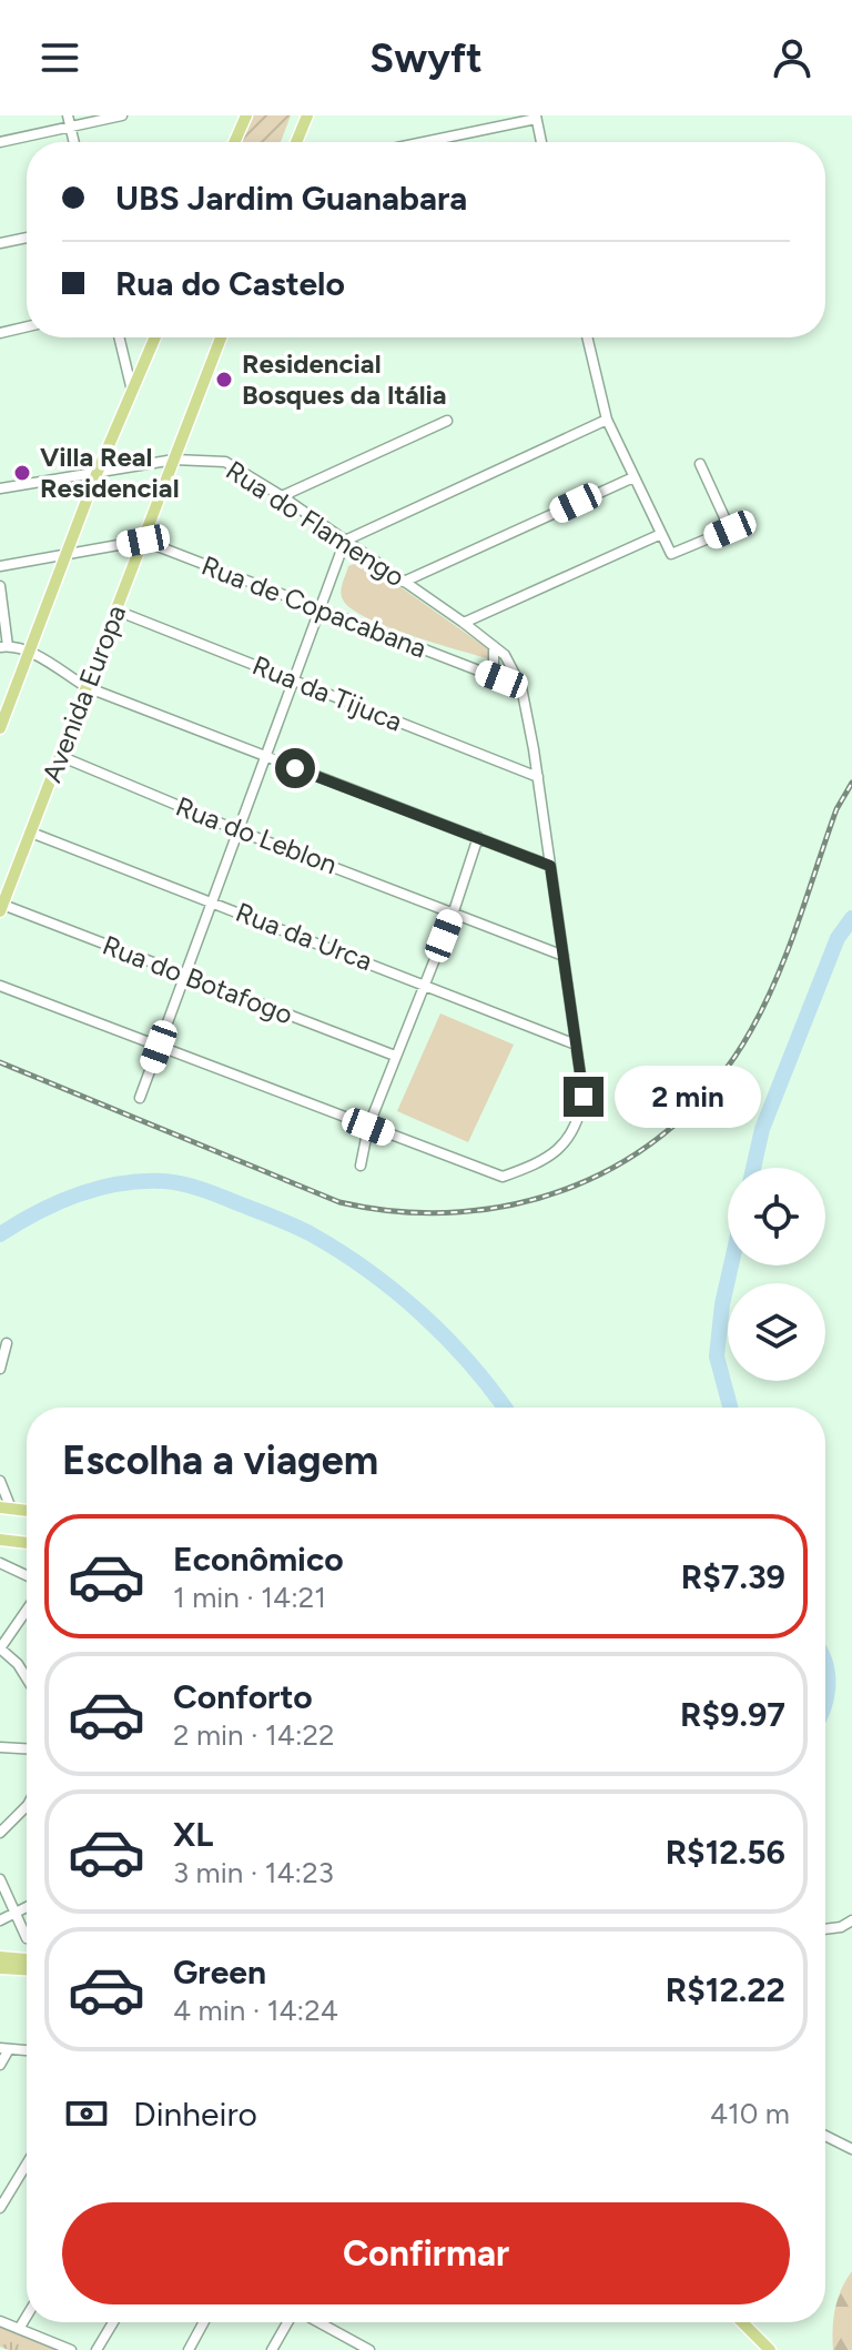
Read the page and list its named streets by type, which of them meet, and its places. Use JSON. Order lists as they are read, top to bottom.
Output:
{
  "streets": {
    "main road": ["Avenida Europa"],
    "street": [
      "Rua do Flamengo",
      "Rua de Copacabana",
      "Rua da Tijuca",
      "Rua do Leblon",
      "Rua da Urca",
      "Rua do Botafogo"
    ]
  },
  "crossings": [
    ["Rua do Flamengo", "Rua de Copacabana"],
    ["Rua do Flamengo", "Avenida Europa"],
    ["Rua de Copacabana", "Avenida Europa"],
    ["Avenida Europa", "Rua da Tijuca"],
    ["Avenida Europa", "Rua do Leblon"],
    ["Avenida Europa", "Rua da Urca"],
    ["Avenida Europa", "Rua do Botafogo"]
  ],
  "places": ["Residencial Bosques da Itália", "Villa Real Residencial"],
  "page": {
    "header": "Swyft",
    "banner": ["UBS Jardim Guanabara", "Rua do Castelo"],
    "bubble": "2 min",
    "heading": "Escolha a viagem",
    "list": [
      {
        "name": "Econômico",
        "note": "1 min · 14:21",
        "value": "R$7.39"
      },
      {
        "name": "Conforto",
        "note": "2 min · 14:22",
        "value": "R$9.97"
      },
      {
        "name": "XL",
        "note": "3 min · 14:23",
        "value": "R$12.56"
      },
      {
        "name": "Green",
        "note": "4 min · 14:24",
        "value": "R$12.22"
      }
    ],
    "pay": ["Dinheiro", "410 m"],
    "buttons": "Confirmar"
  }
}
